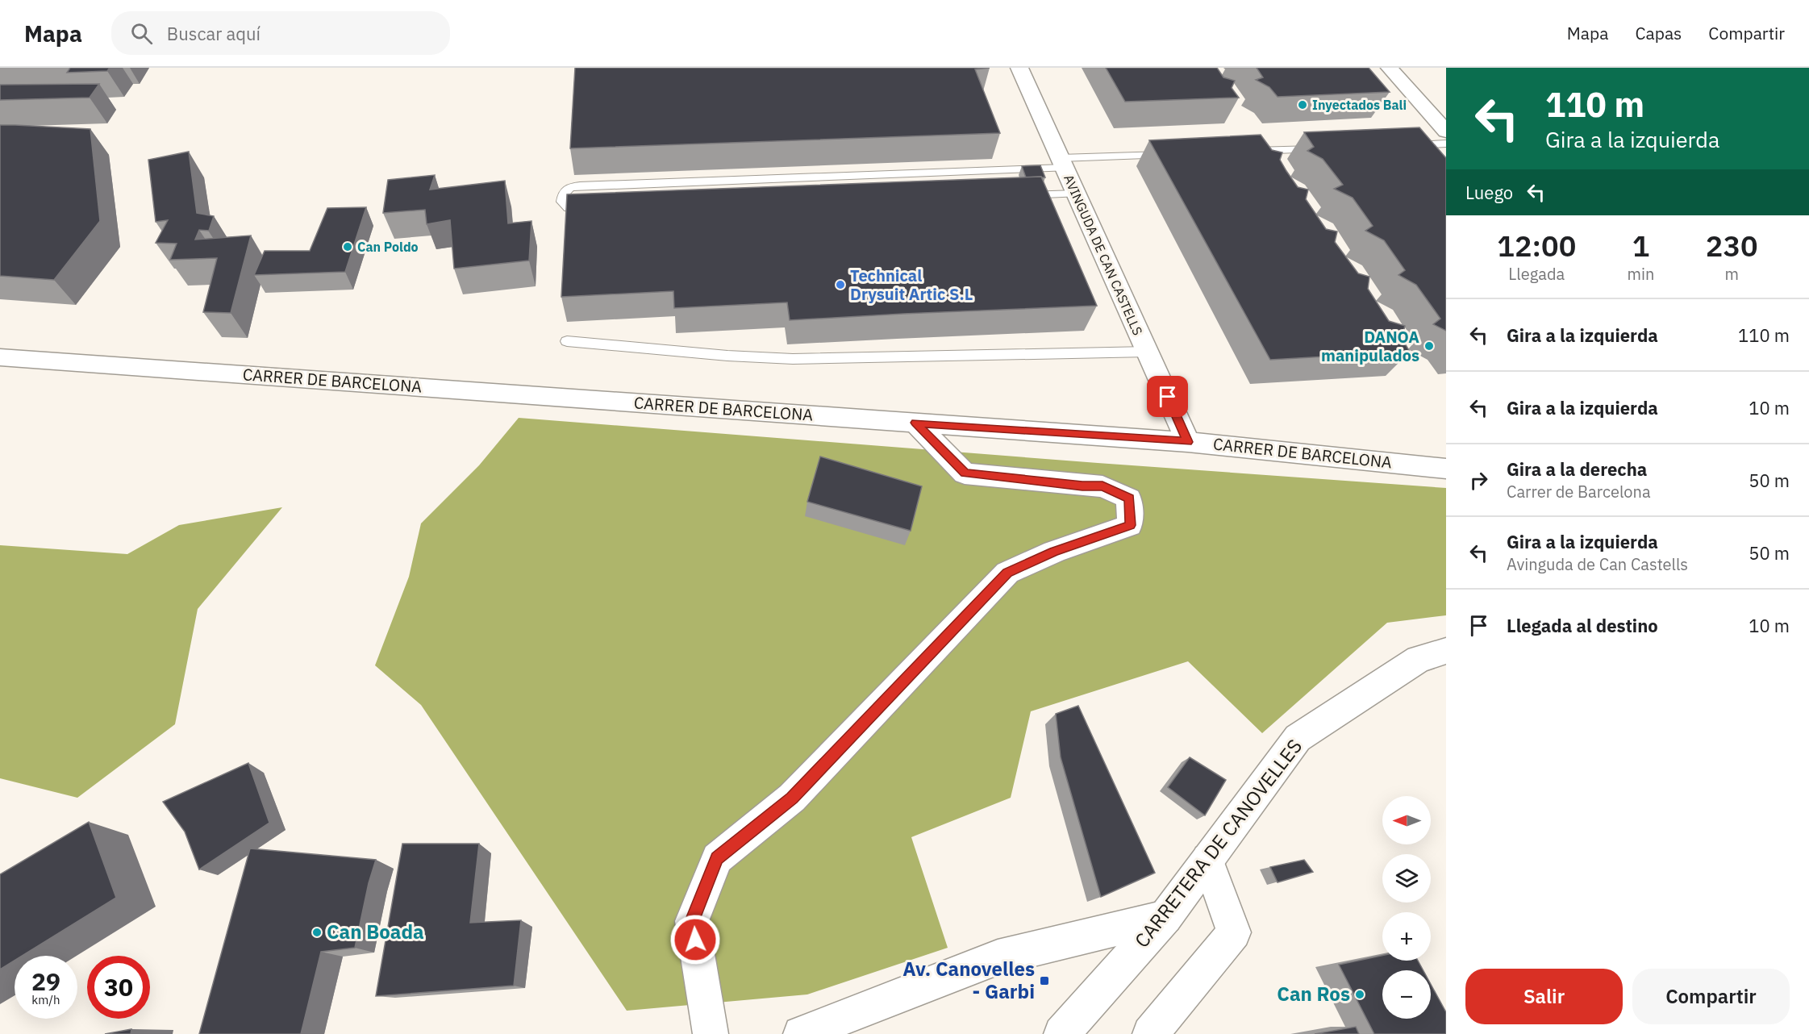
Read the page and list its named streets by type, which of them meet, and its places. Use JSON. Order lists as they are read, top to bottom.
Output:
{
  "streets": {
    "street": ["AVINGUDA DE CAN CASTELLS", "CARRER DE BARCELONA", "CARRETERA DE CANOVELLES"]
  },
  "crossings": [
    ["AVINGUDA DE CAN CASTELLS", "CARRER DE BARCELONA"]
  ],
  "places": {
    "other": [
      "Inyectados Bali",
      "Can Poldo",
      "Technical Drysuit Artic S.L",
      "DANOA manipulados",
      "Can Boada",
      "Can Ros"
    ],
    "transit": ["Av. Canovelles - Garbi"]
  },
  "north": "left",
  "page": {
    "header": "Mapa",
    "search": "Buscar aquí",
    "nav": ["Mapa", "Capas", "Compartir"],
    "turn": ["110 m", "Gira a la izquierda"],
    "then": "Luego",
    "eta": [
      "12:00",
      "Llegada",
      "1",
      "min",
      "230",
      "m"
    ],
    "list": [
      {
        "name": "Gira a la izquierda",
        "value": "110 m"
      },
      {
        "name": "Gira a la izquierda",
        "value": "10 m"
      },
      {
        "name": "Gira a la derecha",
        "note": "Carrer de Barcelona",
        "value": "50 m"
      },
      {
        "name": "Gira a la izquierda",
        "note": "Avinguda de Can Castells",
        "value": "50 m"
      },
      {
        "name": "Llegada al destino",
        "value": "10 m"
      }
    ],
    "map_buttons": ["+", "−"],
    "speed": "29 km/h",
    "limit": "30",
    "buttons": ["Salir", "Compartir"]
  }
}
